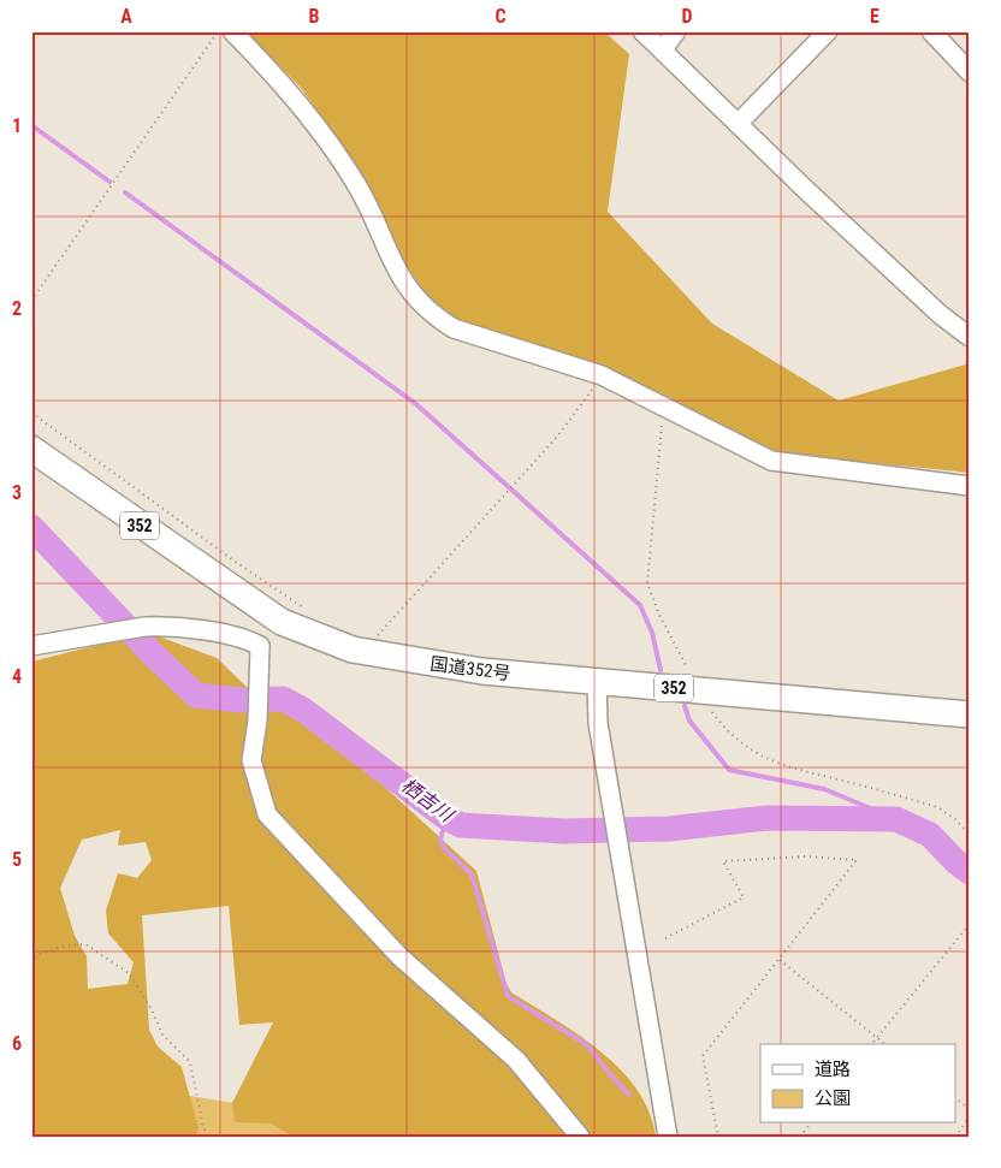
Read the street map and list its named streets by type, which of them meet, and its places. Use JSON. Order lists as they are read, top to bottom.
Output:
{
  "streets": {
    "highway": ["352", "国道352号"]
  },
  "water": ["栖吉川"],
  "legend": ["道路", "公園"],
  "grid": {
    "columns": [
      "A",
      "B",
      "C",
      "D",
      "E"
    ],
    "rows": [
      "1",
      "2",
      "3",
      "4",
      "5",
      "6"
    ]
  }
}
